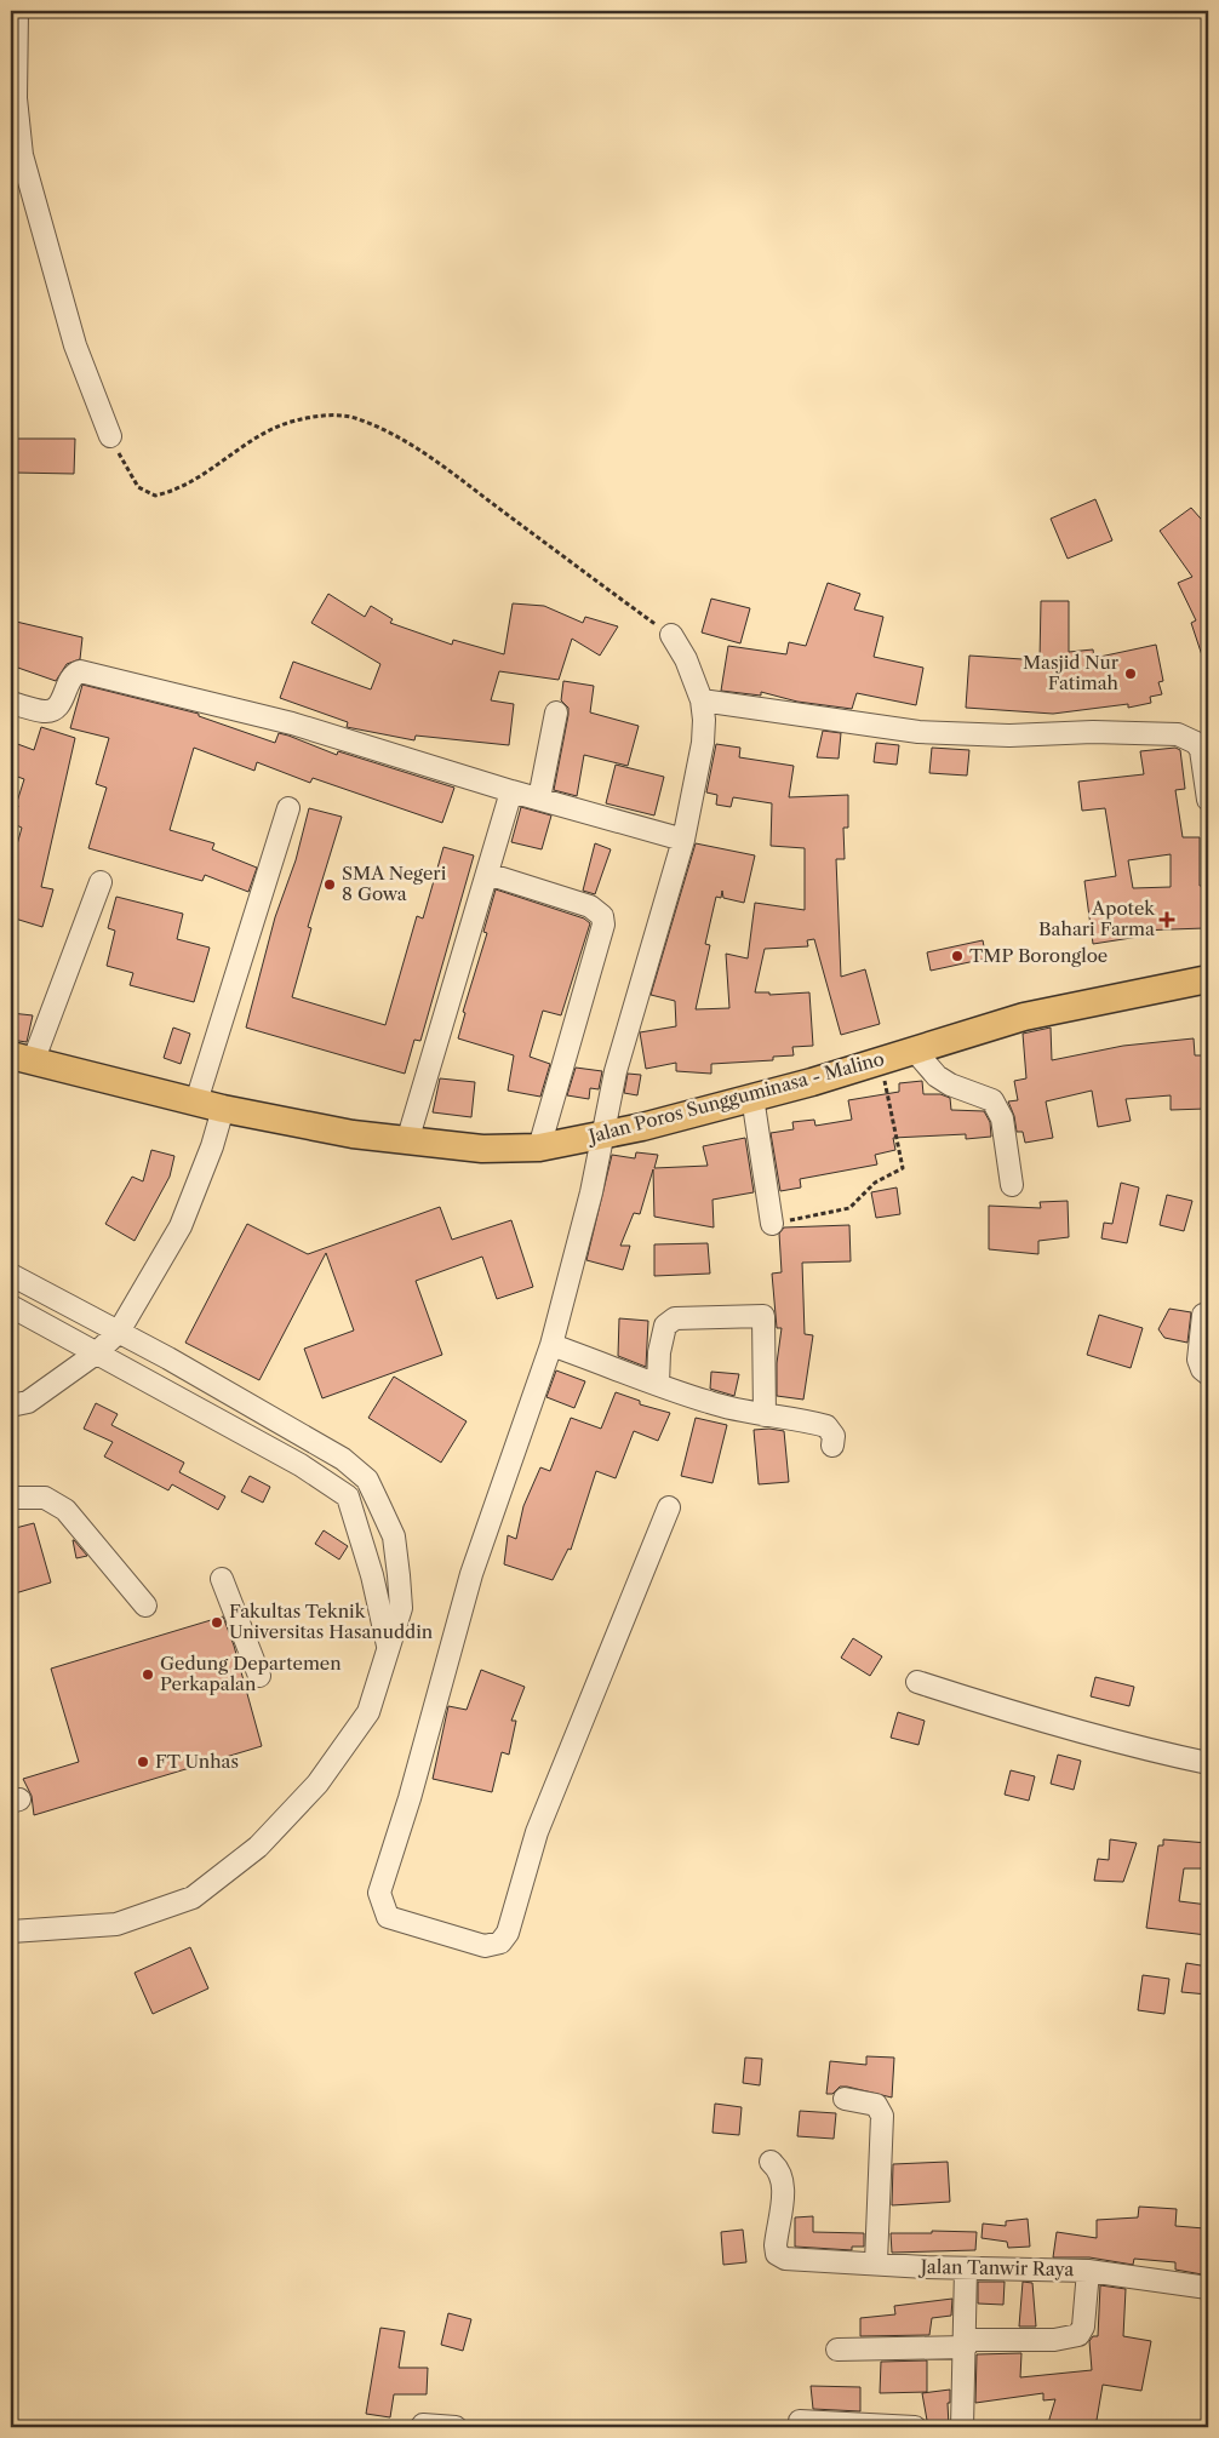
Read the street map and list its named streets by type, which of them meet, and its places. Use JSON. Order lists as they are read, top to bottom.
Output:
{
  "streets": {
    "main road": ["Jalan Poros Sungguminasa - Malino"],
    "street": ["Jalan Tanwir Raya"]
  },
  "places": {
    "other": [
      "Masjid Nur Fatimah",
      "SMA Negeri 8 Gowa",
      "TMP Borongloe",
      "Fakultas Teknik Universitas Hasanuddin",
      "Gedung Departemen Perkapalan",
      "FT Unhas"
    ],
    "health": ["Apotek Bahari Farma"]
  }
}
